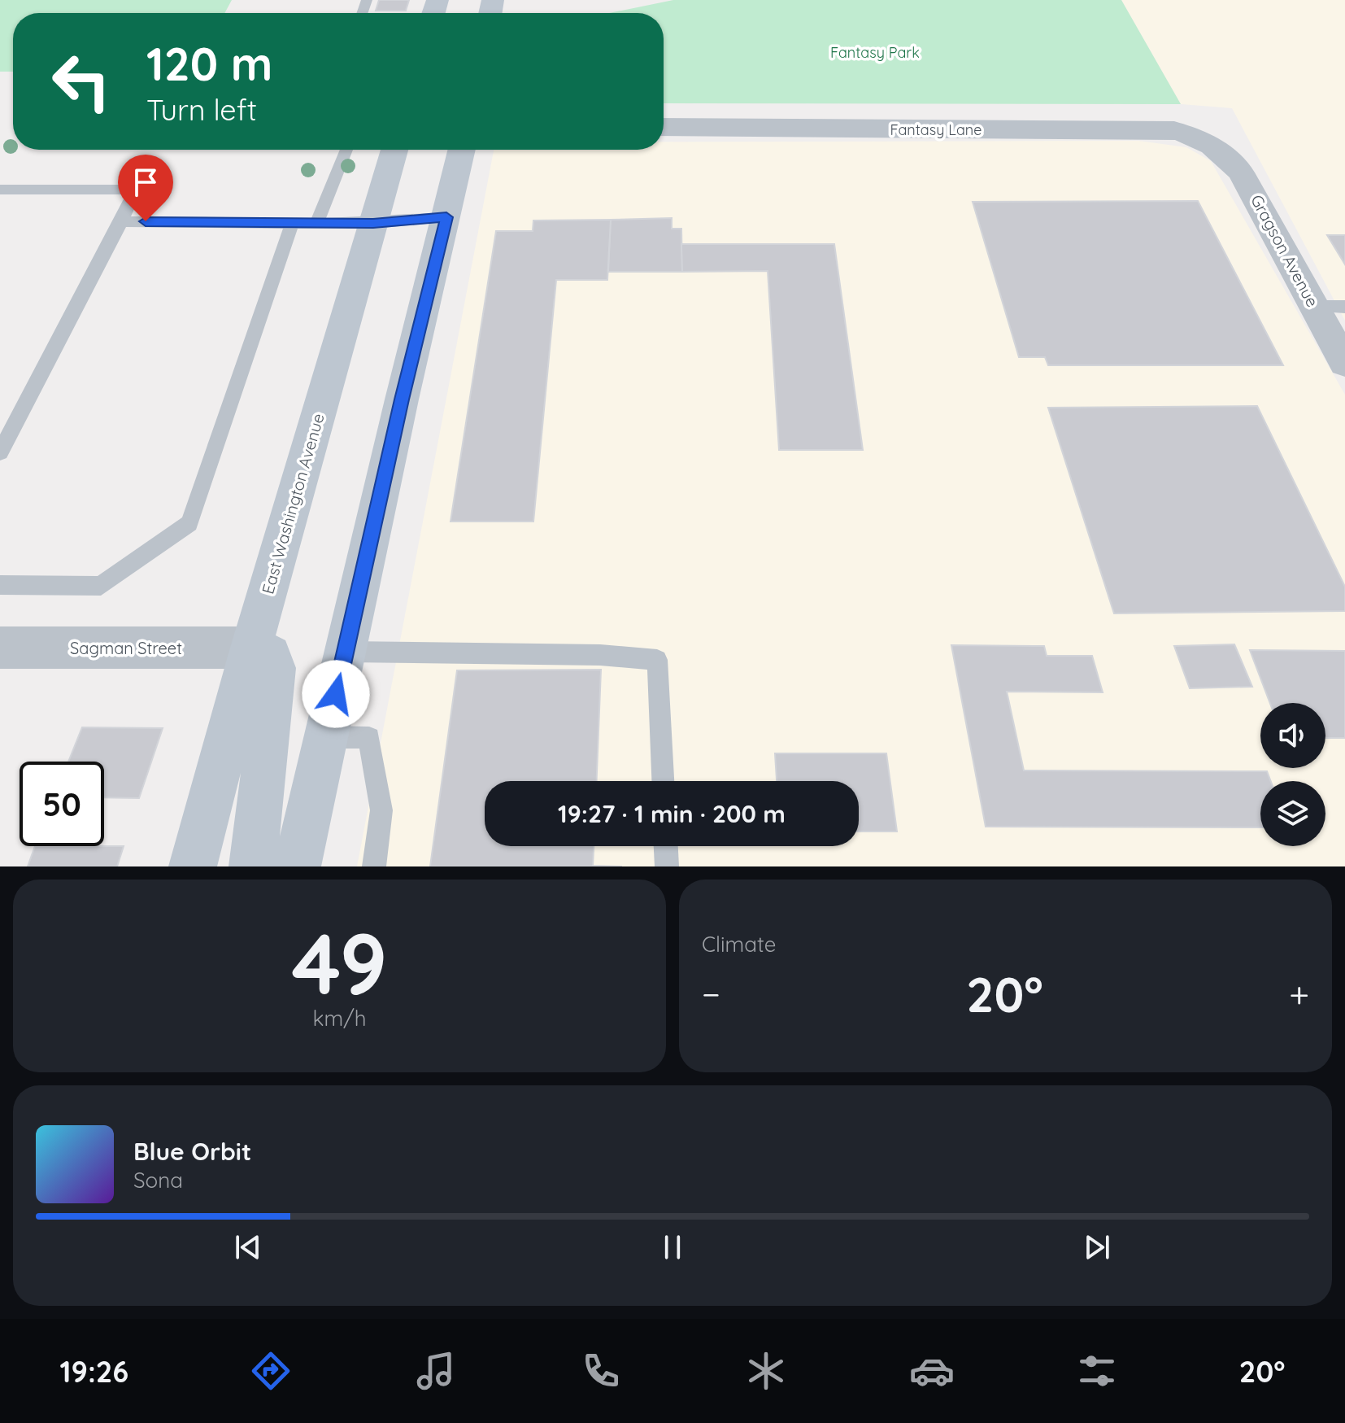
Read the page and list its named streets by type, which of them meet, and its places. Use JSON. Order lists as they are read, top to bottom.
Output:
{
  "streets": {
    "main road": ["East Washington Avenue"],
    "street": ["Fantasy Lane", "Gragson Avenue", "Sagman Street"]
  },
  "crossings": [
    ["Fantasy Lane", "Gragson Avenue"],
    ["East Washington Avenue", "Sagman Street"]
  ],
  "parks": ["Fantasy Park"],
  "page": {
    "turn": ["120 m", "Turn left"],
    "limit": "50",
    "trip": "19:27 · 1 min · 200 m",
    "tile": [
      ["49", "km/h"],
      "Climate"
    ],
    "heat": ["−", "20°", "+"],
    "song": ["Blue Orbit", "Sona"],
    "tabs": ["19:26", "20°"]
  }
}
